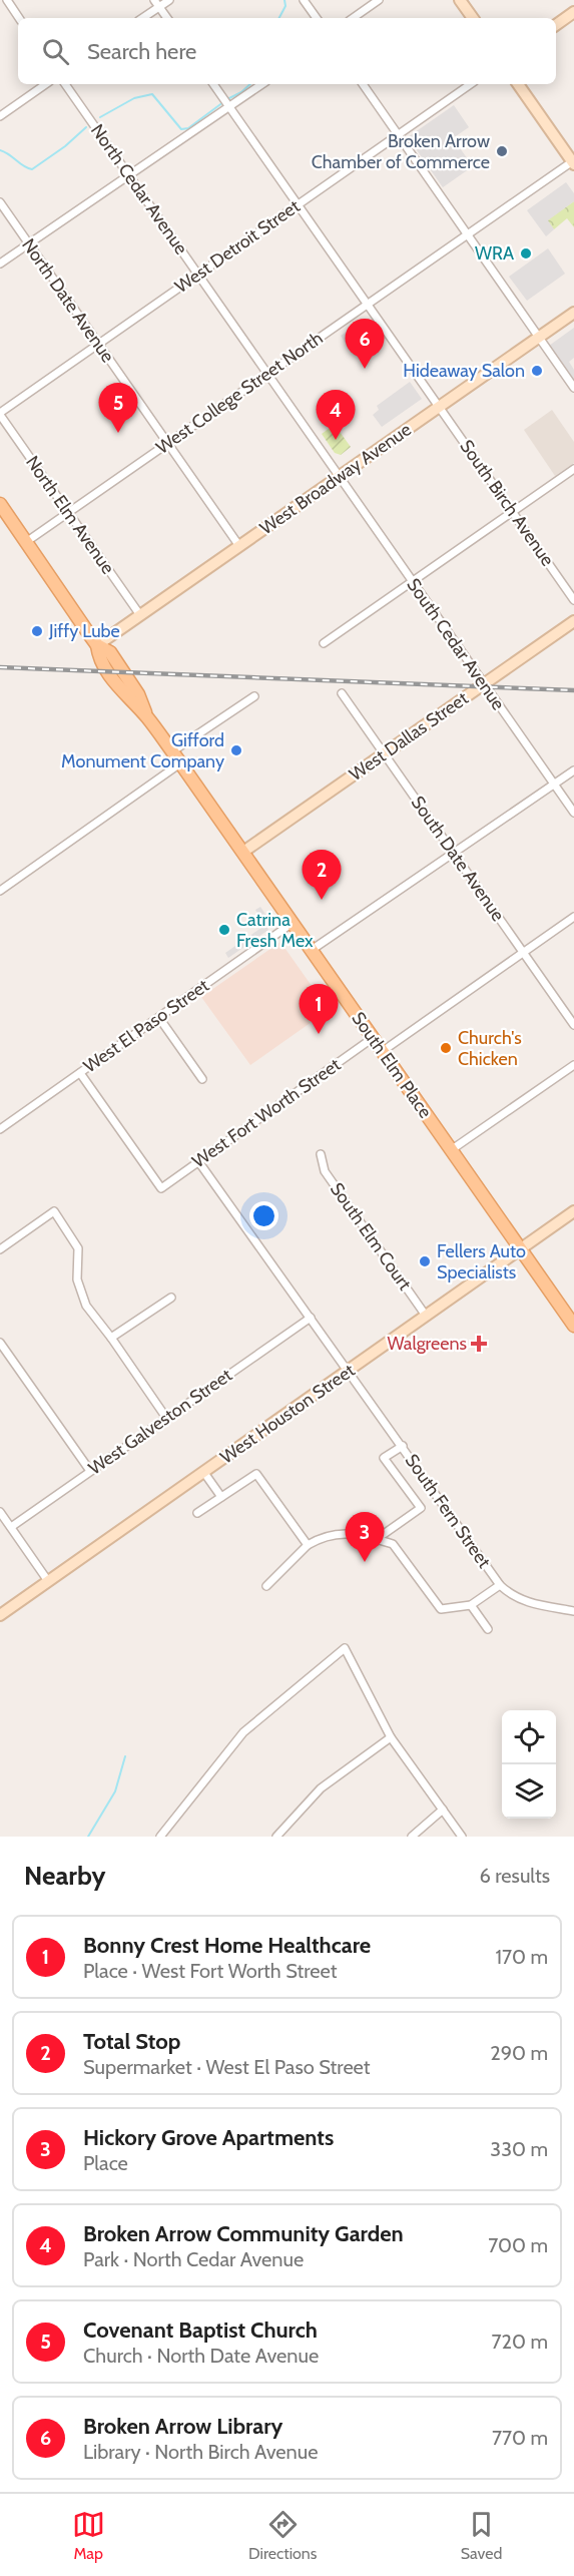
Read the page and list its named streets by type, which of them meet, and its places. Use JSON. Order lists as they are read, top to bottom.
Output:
{
  "streets": {
    "main road": ["South Elm Place"],
    "street": [
      "North Cedar Avenue",
      "West Detroit Street",
      "North Date Avenue",
      "West College Street North",
      "West Broadway Avenue",
      "South Birch Avenue",
      "North Elm Avenue",
      "South Cedar Avenue",
      "West Dallas Street",
      "South Date Avenue",
      "West El Paso Street",
      "West Fort Worth Street",
      "South Elm Court",
      "West Houston Street",
      "West Galveston Street",
      "South Fern Street"
    ]
  },
  "crossings": [
    ["North Cedar Avenue", "West Detroit Street"],
    ["North Cedar Avenue", "West College Street North"],
    ["North Cedar Avenue", "West Broadway Avenue"],
    ["North Cedar Avenue", "South Cedar Avenue"],
    ["West Detroit Street", "North Date Avenue"],
    ["West Detroit Street", "South Birch Avenue"],
    ["West Detroit Street", "North Elm Avenue"],
    ["North Date Avenue", "West College Street North"],
    ["North Date Avenue", "West Broadway Avenue"],
    ["West College Street North", "South Birch Avenue"],
    ["West College Street North", "North Elm Avenue"],
    ["West College Street North", "South Elm Place"],
    ["West Broadway Avenue", "South Birch Avenue"],
    ["West Broadway Avenue", "North Elm Avenue"],
    ["West Broadway Avenue", "South Cedar Avenue"],
    ["West Broadway Avenue", "South Elm Place"],
    ["South Cedar Avenue", "West Dallas Street"],
    ["West Dallas Street", "South Date Avenue"],
    ["West Dallas Street", "South Elm Place"],
    ["West El Paso Street", "South Elm Place"],
    ["West El Paso Street", "West Fort Worth Street"],
    ["South Elm Place", "West Fort Worth Street"],
    ["South Elm Place", "West Houston Street"],
    ["West Fort Worth Street", "South Fern Street"],
    ["South Elm Court", "West Houston Street"],
    ["West Houston Street", "South Fern Street"],
    ["West Galveston Street", "South Fern Street"]
  ],
  "places": {
    "other": [
      "Broken Arrow Chamber of Commerce",
      "WRA",
      "Hideaway Salon",
      "Jiffy Lube",
      "Gifford Monument Company",
      "Catrina Fresh Mex",
      "Church's Chicken",
      "Fellers Auto Specialists"
    ],
    "health": ["Walgreens"]
  },
  "page": {
    "search": "Search here",
    "pins": [
      "6",
      "5",
      "4",
      "2",
      "1",
      "3"
    ],
    "heading": ["Nearby", "6 results"],
    "list": [
      {
        "mark": "1",
        "name": "Bonny Crest Home Healthcare",
        "note": "Place · West Fort Worth Street",
        "value": "170 m"
      },
      {
        "mark": "2",
        "name": "Total Stop",
        "note": "Supermarket · West El Paso Street",
        "value": "290 m"
      },
      {
        "mark": "3",
        "name": "Hickory Grove Apartments",
        "note": "Place",
        "value": "330 m"
      },
      {
        "mark": "4",
        "name": "Broken Arrow Community Garden",
        "note": "Park · North Cedar Avenue",
        "value": "700 m"
      },
      {
        "mark": "5",
        "name": "Covenant Baptist Church",
        "note": "Church · North Date Avenue",
        "value": "720 m"
      },
      {
        "mark": "6",
        "name": "Broken Arrow Library",
        "note": "Library · North Birch Avenue",
        "value": "770 m"
      }
    ],
    "nav": ["Map", "Directions", "Saved"]
  }
}
